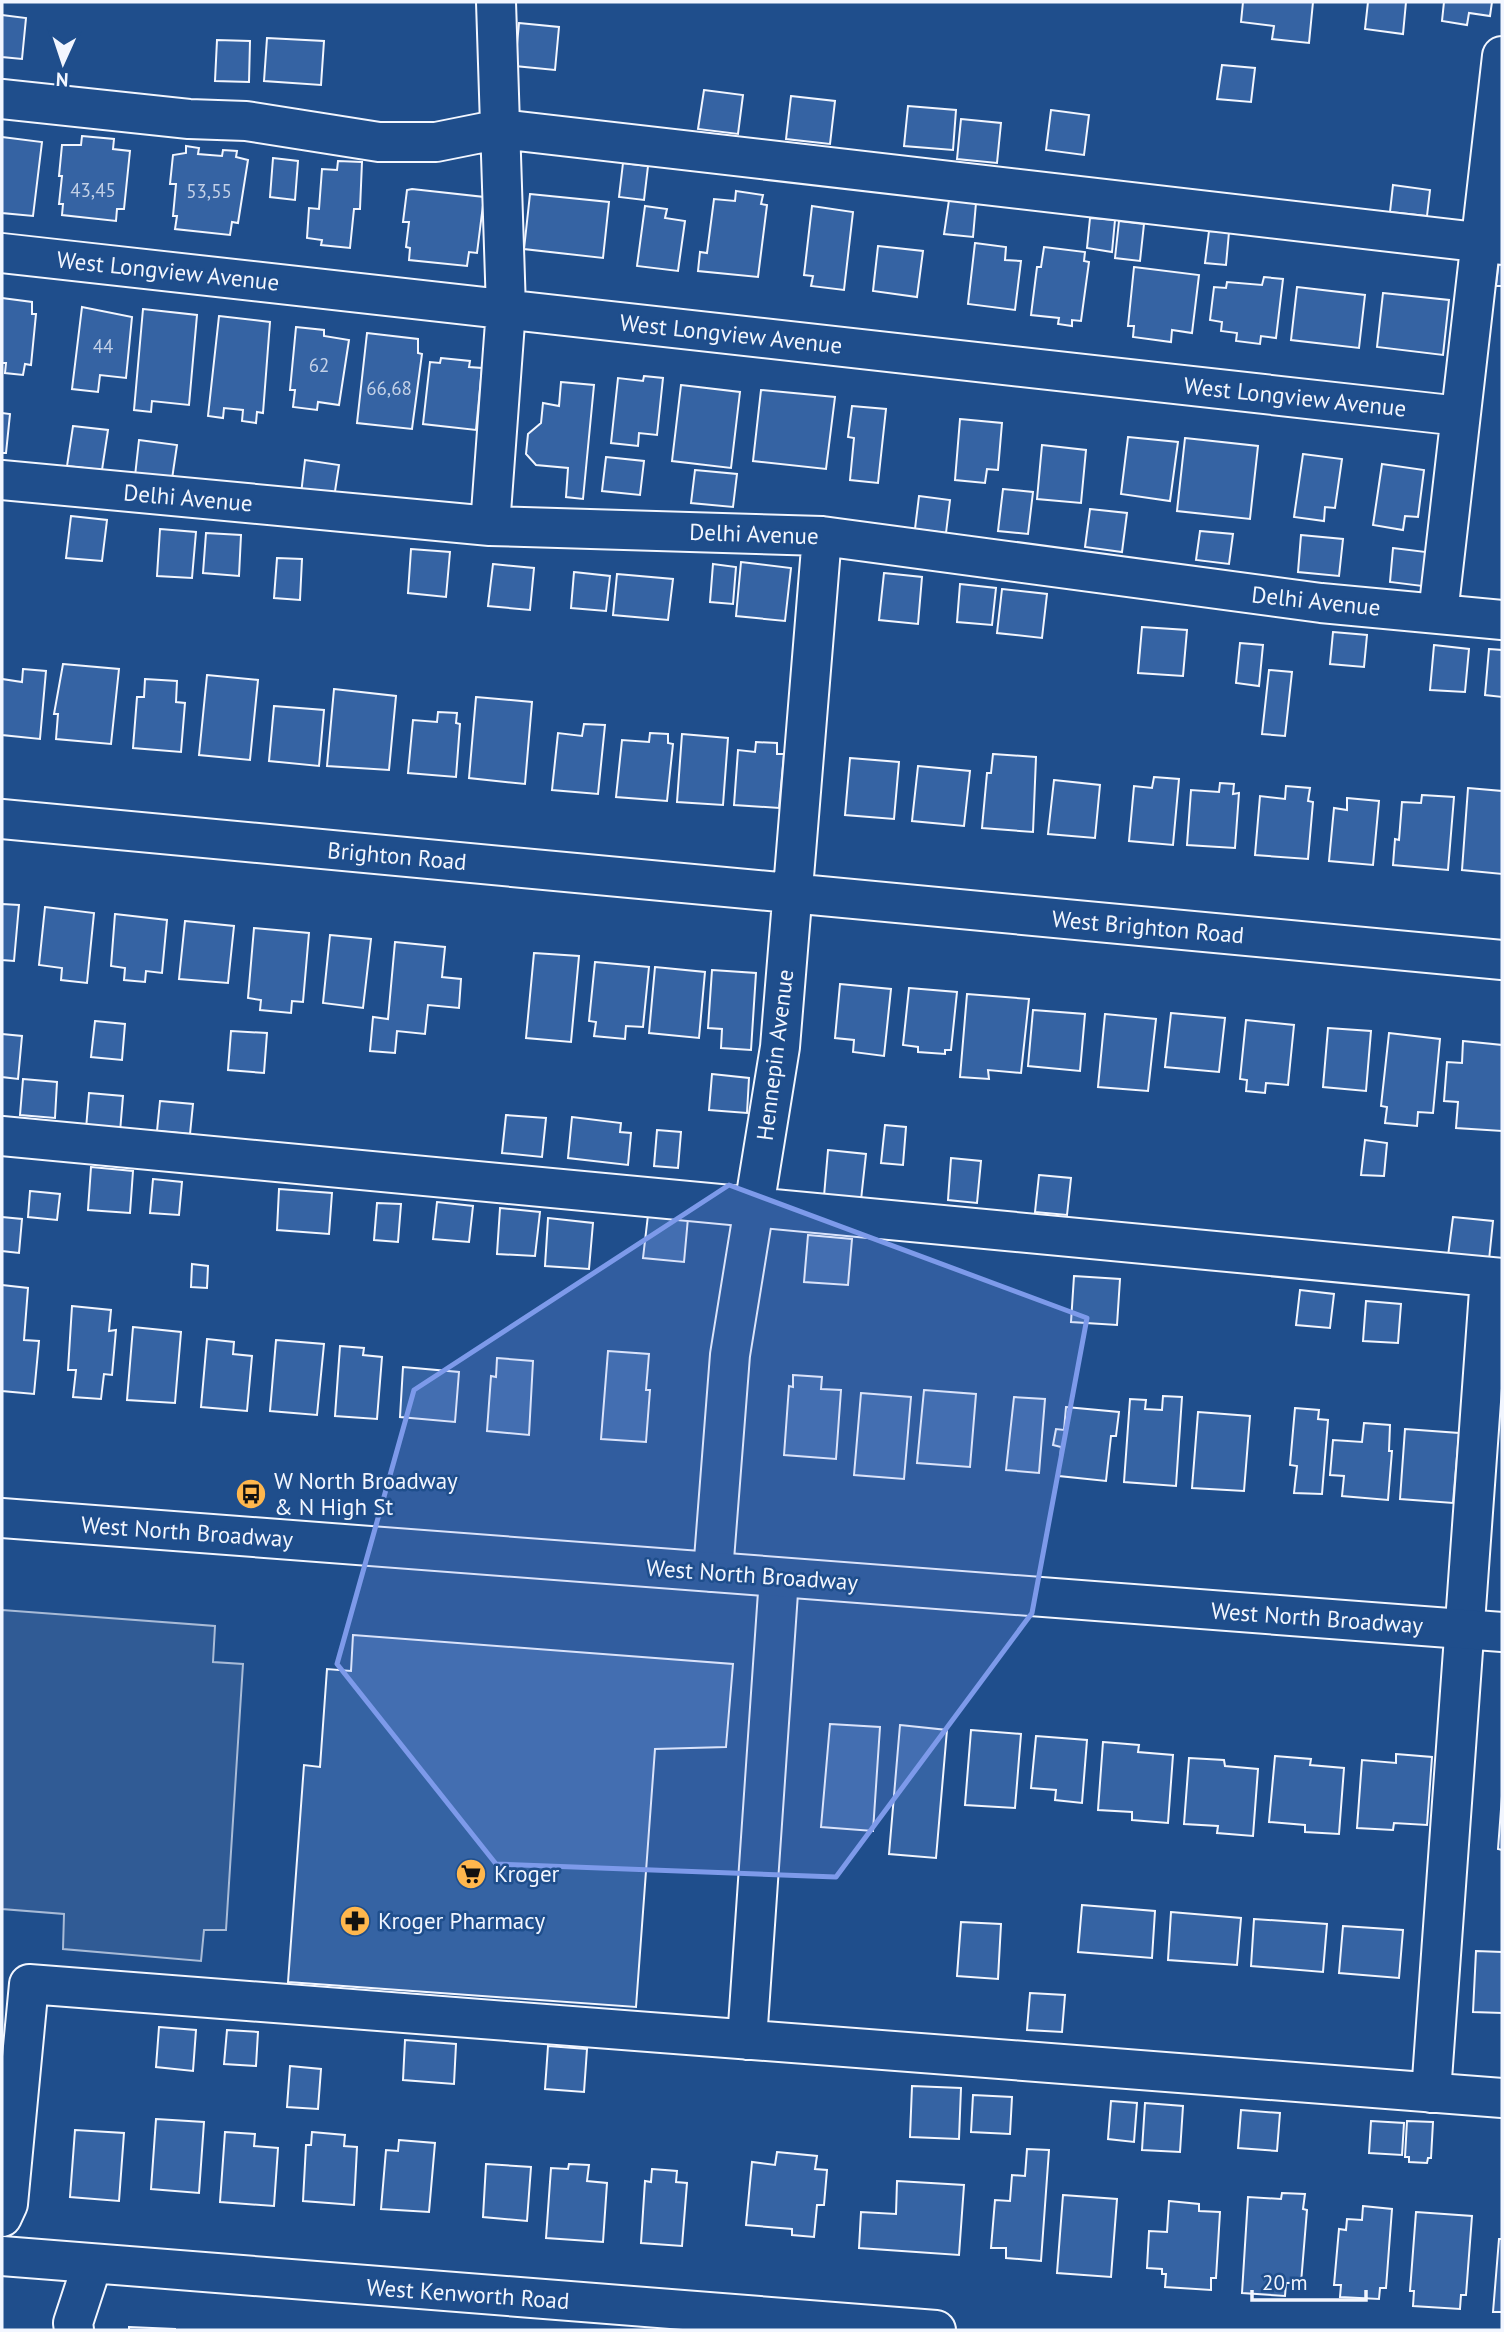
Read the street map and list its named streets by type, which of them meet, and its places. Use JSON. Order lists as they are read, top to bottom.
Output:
{
  "streets": {
    "street": [
      "West Longview Avenue",
      "Delhi Avenue",
      "Brighton Road",
      "West Brighton Road",
      "Hennepin Avenue",
      "West North Broadway",
      "West Kenworth Road"
    ]
  },
  "crossings": [
    ["Delhi Avenue", "Hennepin Avenue"],
    ["Brighton Road", "West Brighton Road"],
    ["Brighton Road", "Hennepin Avenue"],
    ["West Brighton Road", "Hennepin Avenue"],
    ["Hennepin Avenue", "West North Broadway"]
  ],
  "places": {
    "bus stop": ["W North Broadway & N High St"],
    "supermarket": ["Kroger"],
    "pharmacy": ["Kroger Pharmacy"]
  },
  "house_numbers": [
    "43,45",
    "53,55",
    "44",
    "62",
    "66,68"
  ],
  "scale_bar": "20 m",
  "north": "bottom"
}
